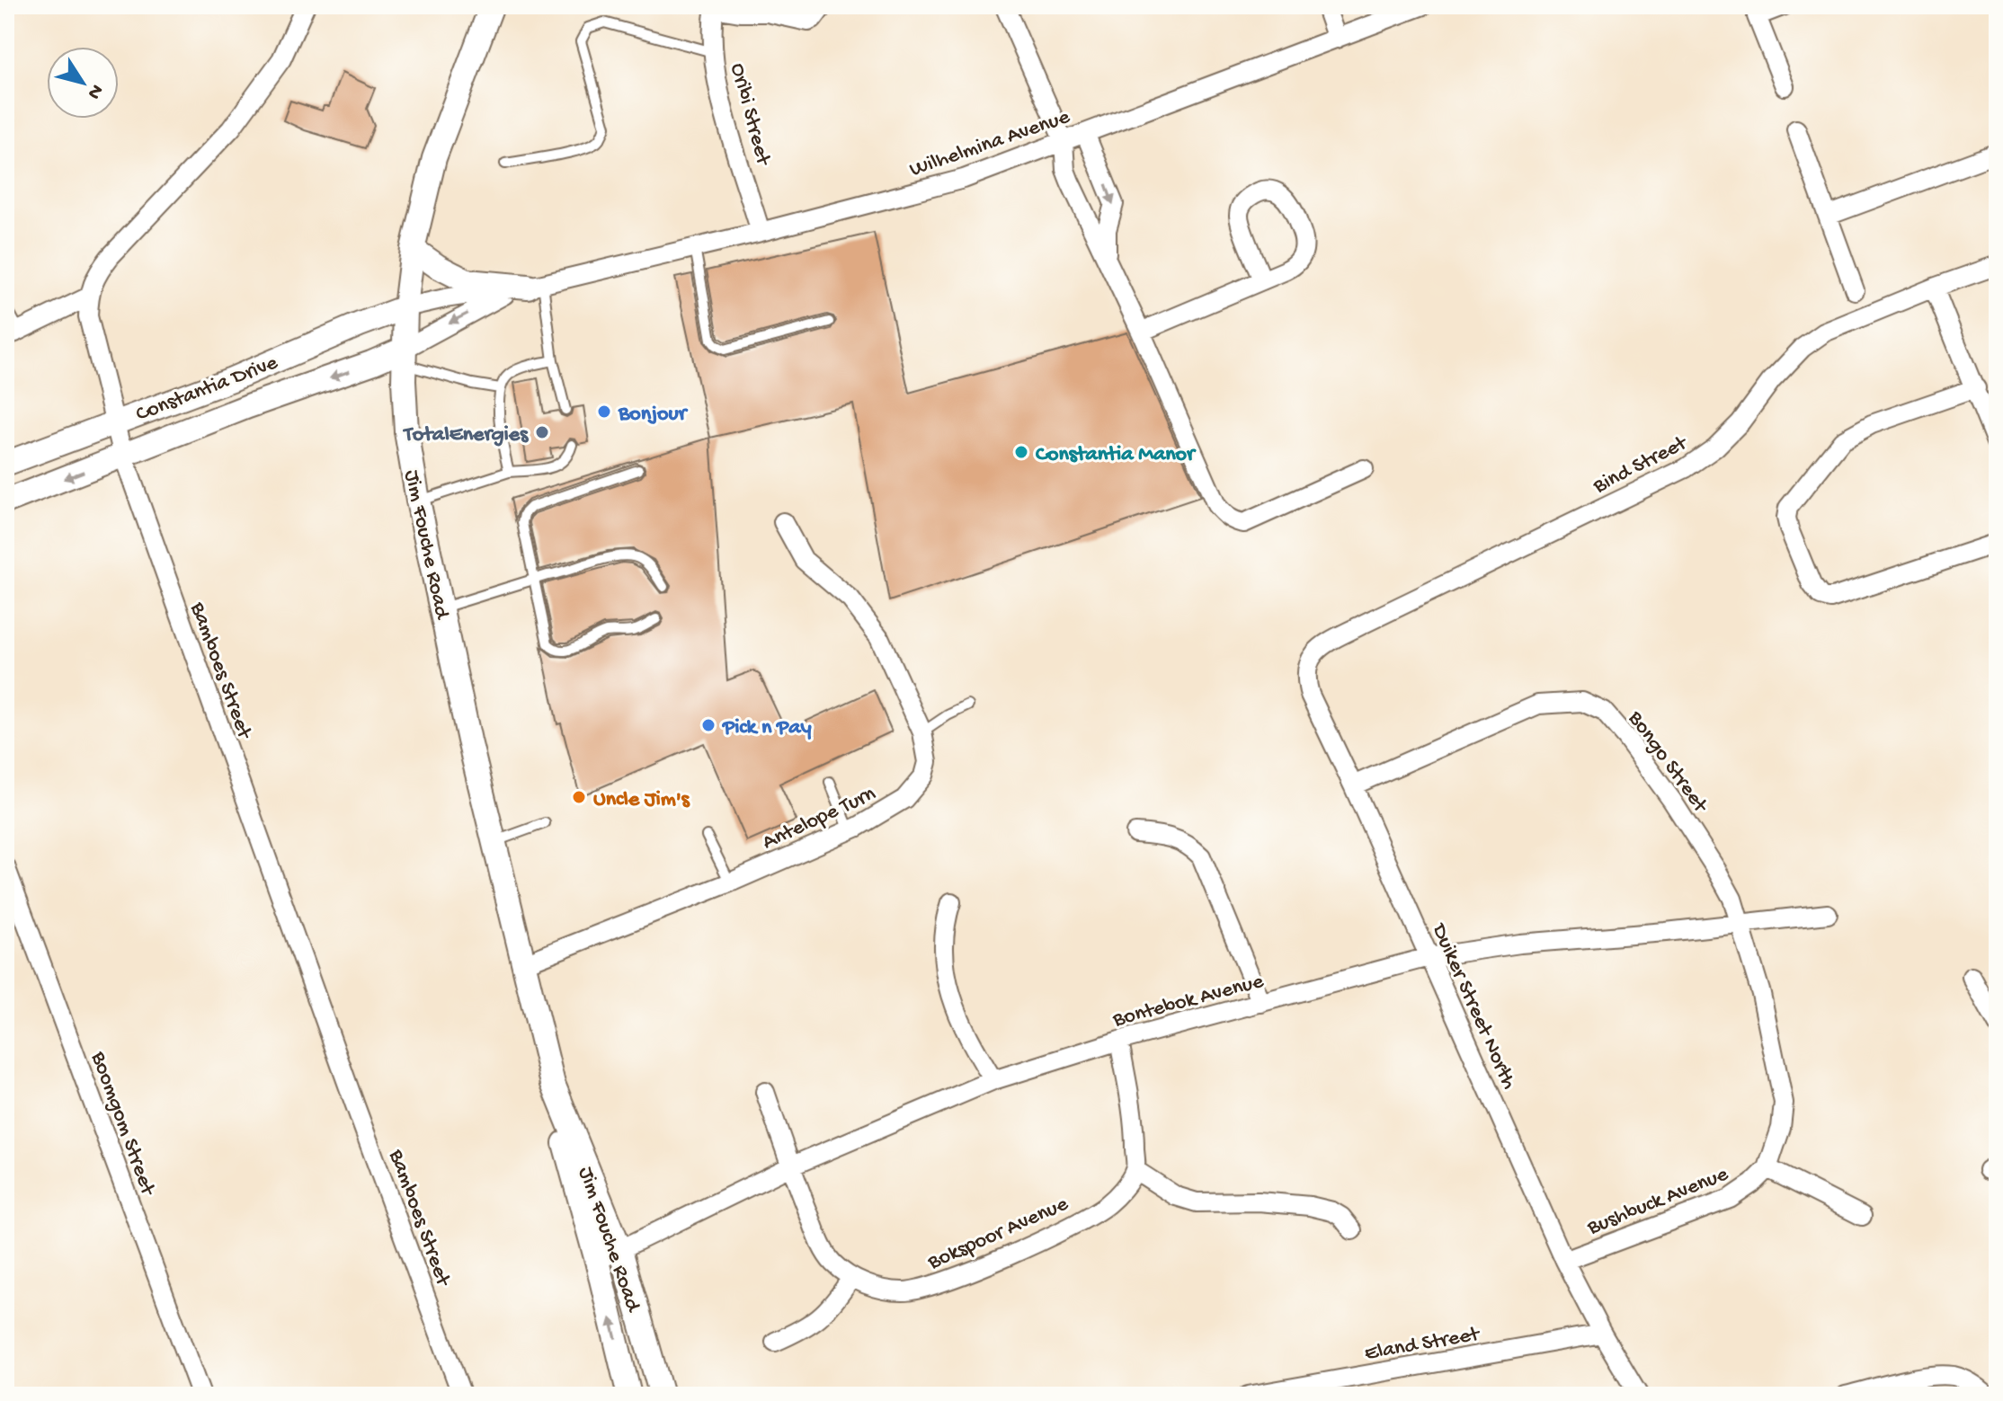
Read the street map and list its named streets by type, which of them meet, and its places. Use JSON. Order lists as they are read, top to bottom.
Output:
{
  "streets": {
    "street": [
      "Oribi Street",
      "Wilhelmina Avenue",
      "Constantia Drive",
      "Bind Street",
      "Jim Fouche Road",
      "Bamboes Street",
      "Bongo Street",
      "Antelope Turn",
      "Bontebok Avenue",
      "Duiker Street North",
      "Boomgom Street",
      "Bushbuck Avenue",
      "Bokspoor Avenue",
      "Eland Street"
    ]
  },
  "crossings": [
    ["Oribi Street", "Wilhelmina Avenue"],
    ["Wilhelmina Avenue", "Constantia Drive"],
    ["Wilhelmina Avenue", "Jim Fouche Road"],
    ["Constantia Drive", "Jim Fouche Road"],
    ["Constantia Drive", "Bamboes Street"],
    ["Bind Street", "Duiker Street North"],
    ["Jim Fouche Road", "Antelope Turn"],
    ["Jim Fouche Road", "Bontebok Avenue"],
    ["Bongo Street", "Bontebok Avenue"],
    ["Bongo Street", "Duiker Street North"],
    ["Bontebok Avenue", "Duiker Street North"],
    ["Bontebok Avenue", "Bokspoor Avenue"],
    ["Duiker Street North", "Bushbuck Avenue"],
    ["Duiker Street North", "Eland Street"]
  ],
  "places": [
    "Bonjour",
    "TotalEnergies",
    "Constantia Manor",
    "Pick n Pay",
    "Uncle Jim's"
  ],
  "north": "bottom right"
}
